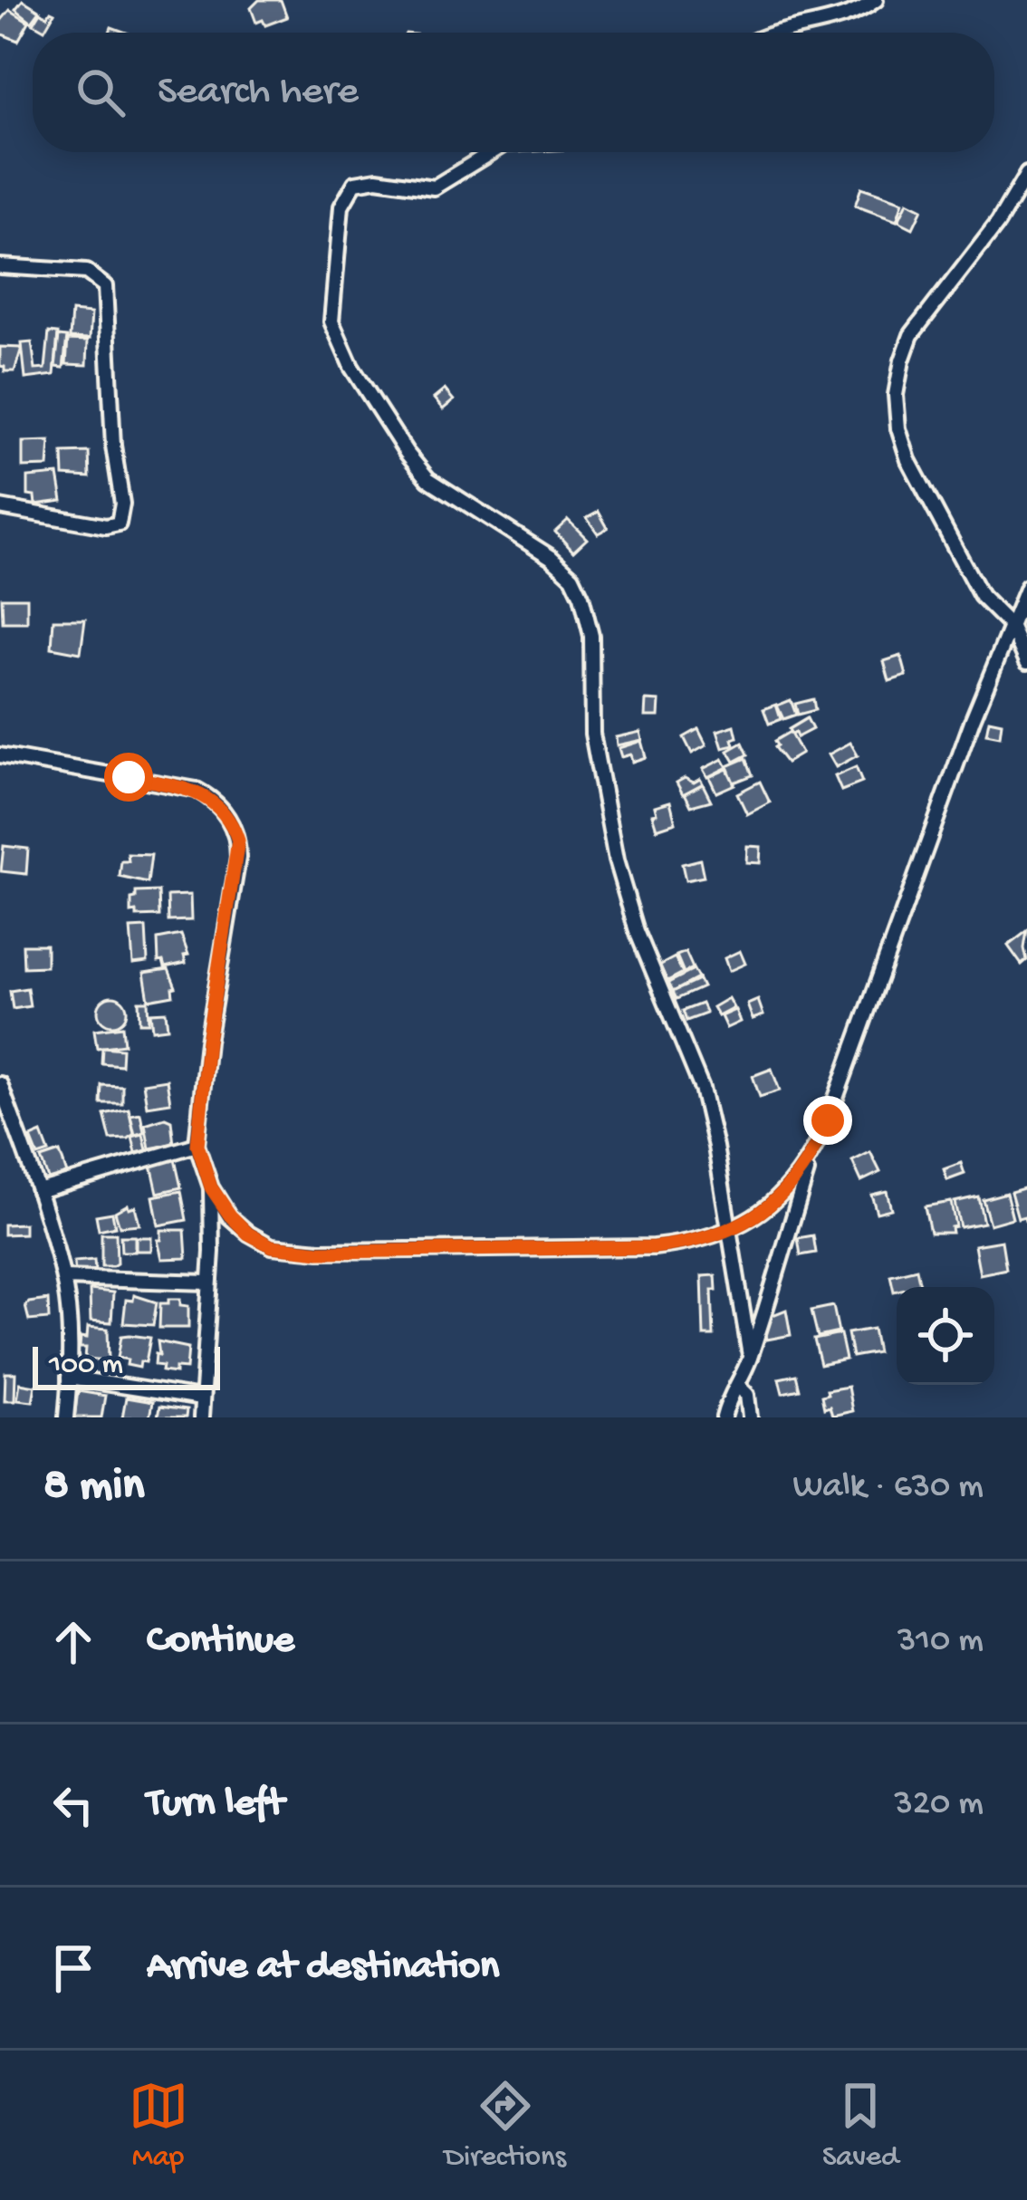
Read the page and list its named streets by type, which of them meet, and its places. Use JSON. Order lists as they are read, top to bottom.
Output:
{
  "scale_bar": "100 m",
  "page": {
    "search": "Search here",
    "scale": "100 m",
    "heading": ["8 min", "Walk · 630 m"],
    "list": [
      ["Continue", "310 m"],
      ["Turn left", "320 m"],
      "Arrive at destination"
    ],
    "nav": ["Map", "Directions", "Saved"]
  }
}
